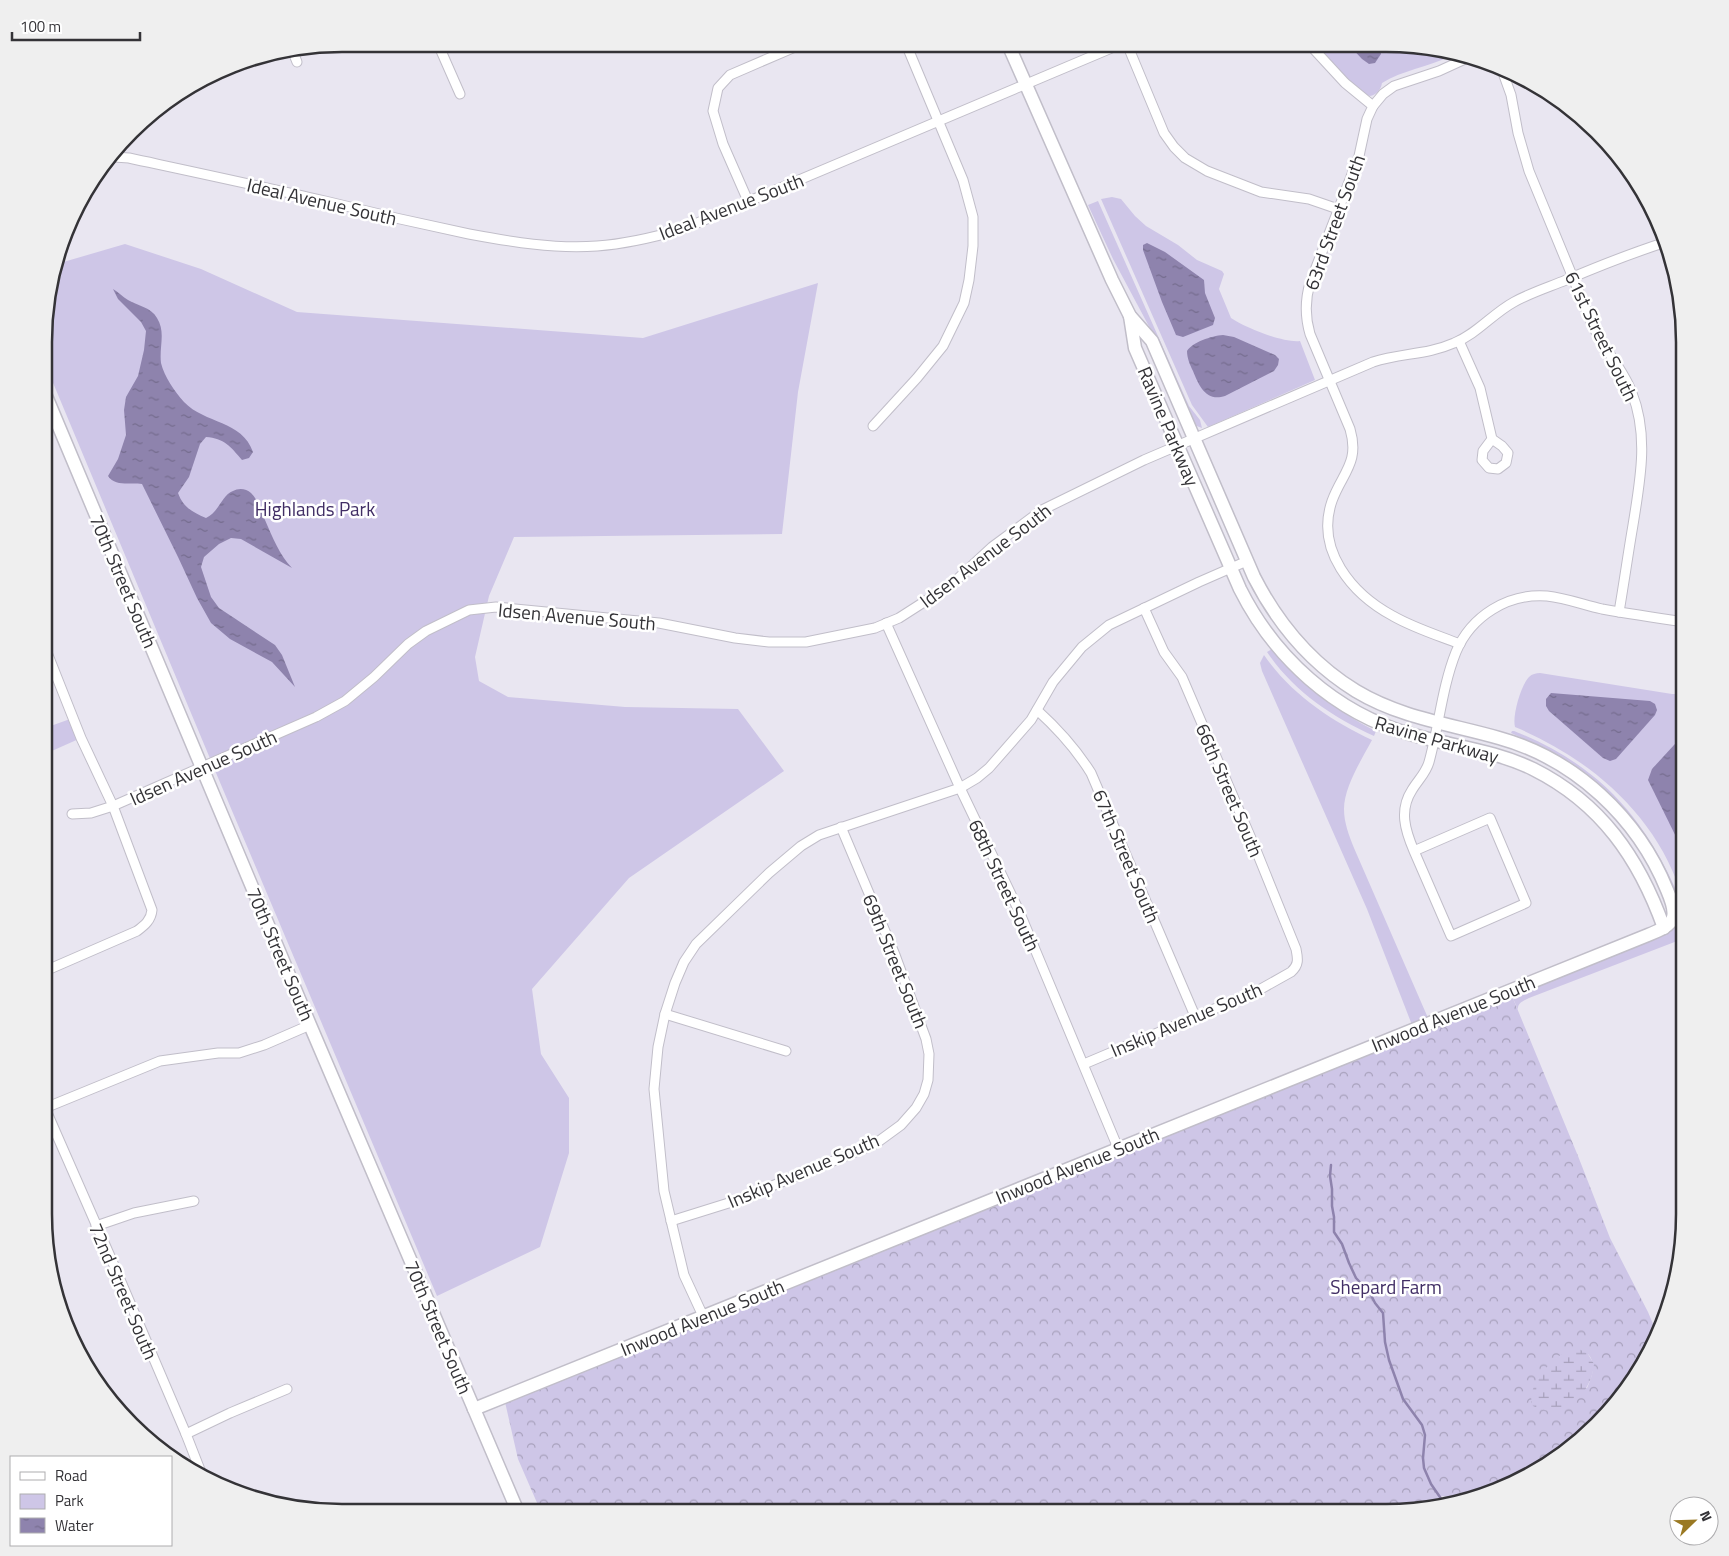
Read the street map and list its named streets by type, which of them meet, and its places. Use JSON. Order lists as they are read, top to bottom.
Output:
{
  "streets": {
    "street": [
      "Ideal Avenue South",
      "63rd Street South",
      "61st Street South",
      "Ravine Parkway",
      "Idsen Avenue South",
      "70th Street South",
      "66th Street South",
      "67th Street South",
      "68th Street South",
      "69th Street South",
      "Inwood Avenue South",
      "Inskip Avenue South",
      "72nd Street South"
    ]
  },
  "crossings": [
    ["Ideal Avenue South", "Ravine Parkway"],
    ["63rd Street South", "Idsen Avenue South"],
    ["61st Street South", "Idsen Avenue South"],
    ["Ravine Parkway", "Idsen Avenue South"],
    ["Ravine Parkway", "Inwood Avenue South"],
    ["Idsen Avenue South", "70th Street South"],
    ["Idsen Avenue South", "68th Street South"],
    ["70th Street South", "Inwood Avenue South"],
    ["66th Street South", "Inskip Avenue South"],
    ["67th Street South", "Inskip Avenue South"],
    ["68th Street South", "Inwood Avenue South"],
    ["68th Street South", "Inskip Avenue South"],
    ["69th Street South", "Inskip Avenue South"]
  ],
  "parks": ["Highlands Park", "Shepard Farm"],
  "legend": ["Road", "Park", "Water"],
  "scale_bar": "100 m",
  "north": "top right"
}
